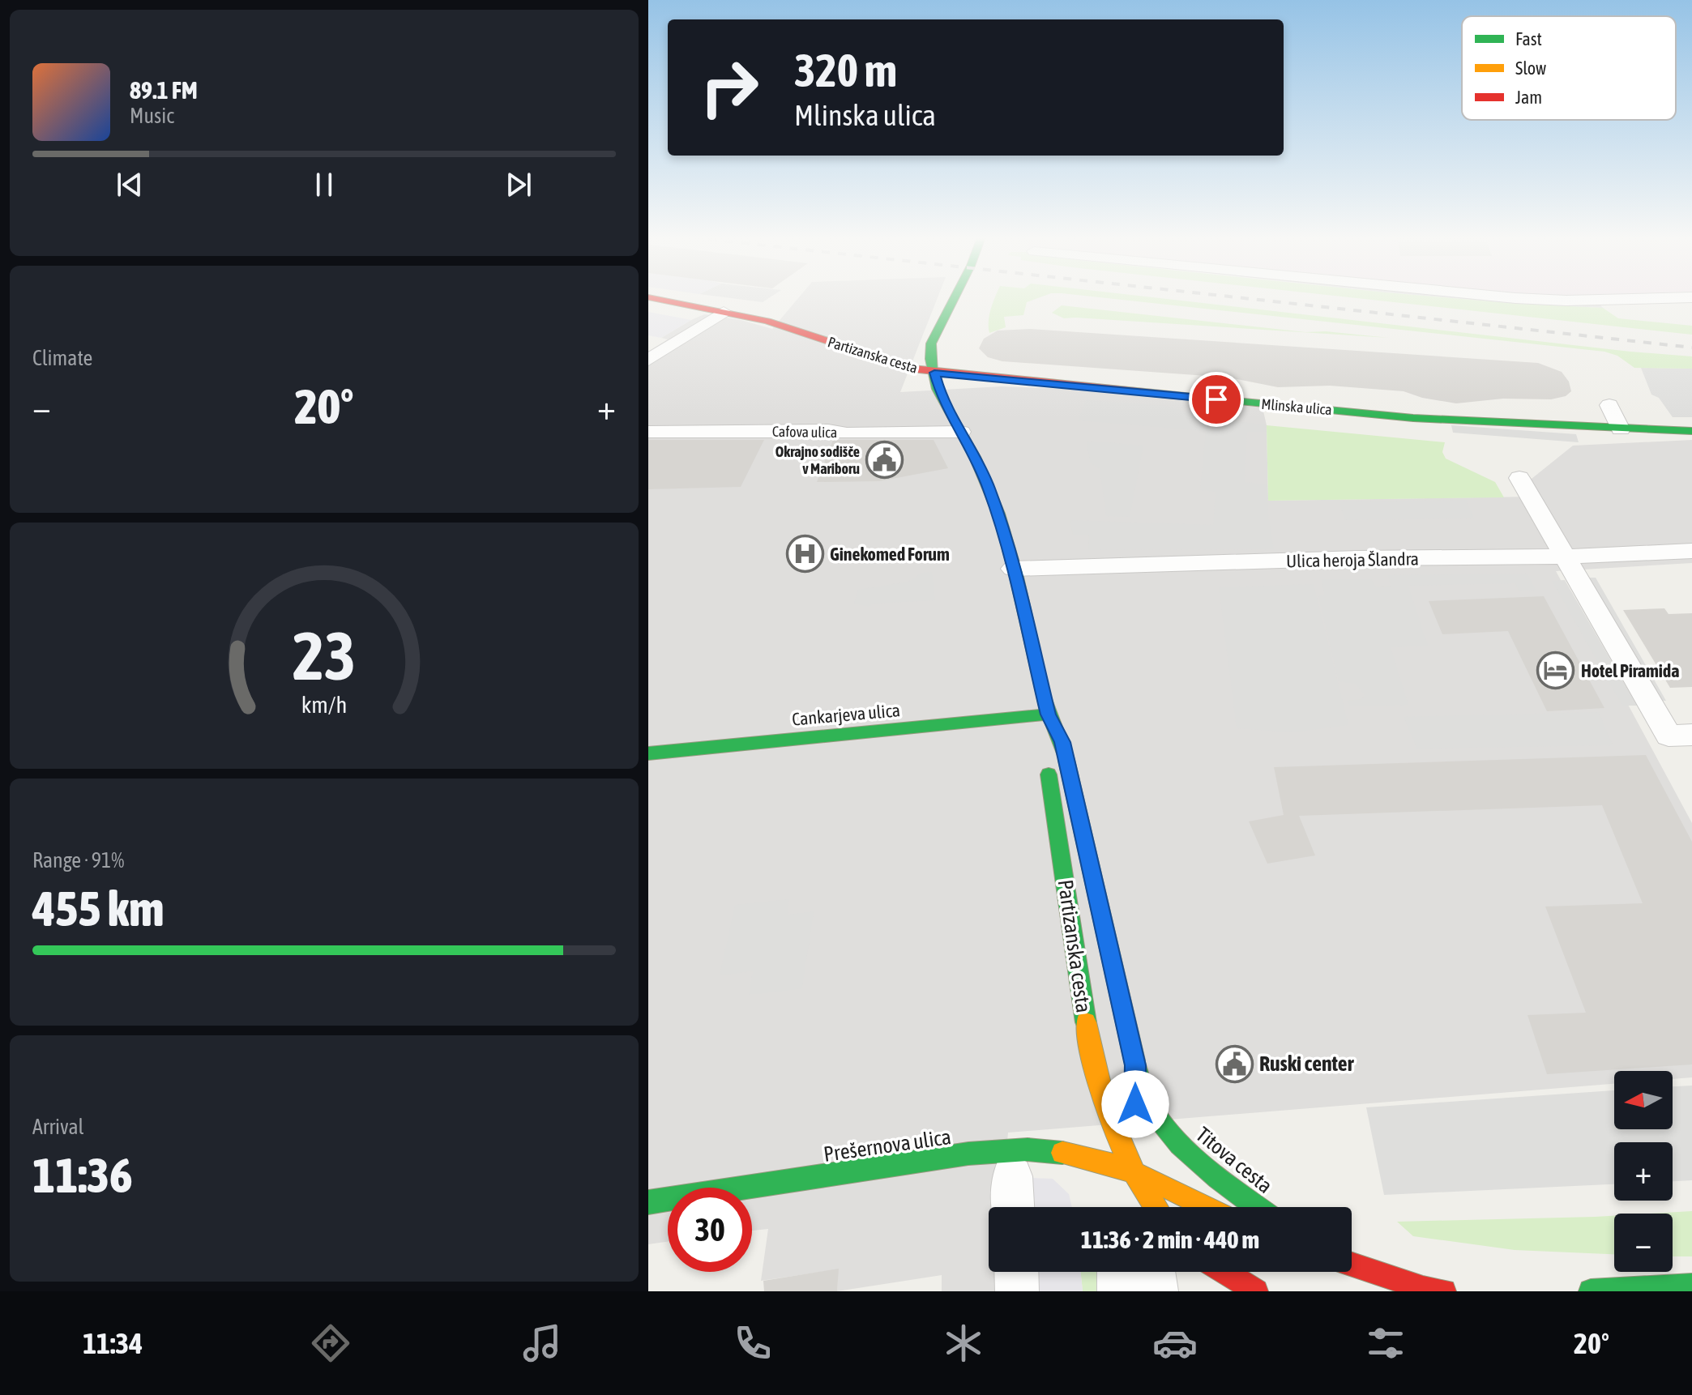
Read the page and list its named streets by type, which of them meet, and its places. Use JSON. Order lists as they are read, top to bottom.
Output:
{
  "streets": {
    "main road": [
      "Partizanska cesta",
      "Mlinska ulica",
      "Cankarjeva ulica",
      "Prešernova ulica",
      "Titova cesta"
    ],
    "street": ["Cafova ulica", "Ulica heroja Šlandra"]
  },
  "crossings": [
    ["Partizanska cesta", "Mlinska ulica"],
    ["Partizanska cesta", "Cafova ulica"],
    ["Partizanska cesta", "Ulica heroja Šlandra"],
    ["Partizanska cesta", "Cankarjeva ulica"],
    ["Partizanska cesta", "Prešernova ulica"],
    ["Partizanska cesta", "Titova cesta"]
  ],
  "places": {
    "public building": ["Okrajno sodišče v Mariboru", "Ruski center"],
    "hospital": ["Ginekomed Forum"],
    "hotel": ["Hotel Piramida"]
  },
  "legend": ["Fast", "Slow", "Jam"],
  "north": "left",
  "page": {
    "turn": ["320 m", "Mlinska ulica"],
    "song": ["89.1 FM", "Music"],
    "tile": [
      "Climate",
      ["Range · 91%", "455 km"],
      ["Arrival", "11:36"]
    ],
    "heat": ["−", "20°", "+"],
    "map_buttons": ["+", "−"],
    "limit": "30",
    "trip": "11:36 · 2 min · 440 m",
    "tabs": ["11:34", "20°"],
    "gauge": ["23", "km/h"]
  }
}
